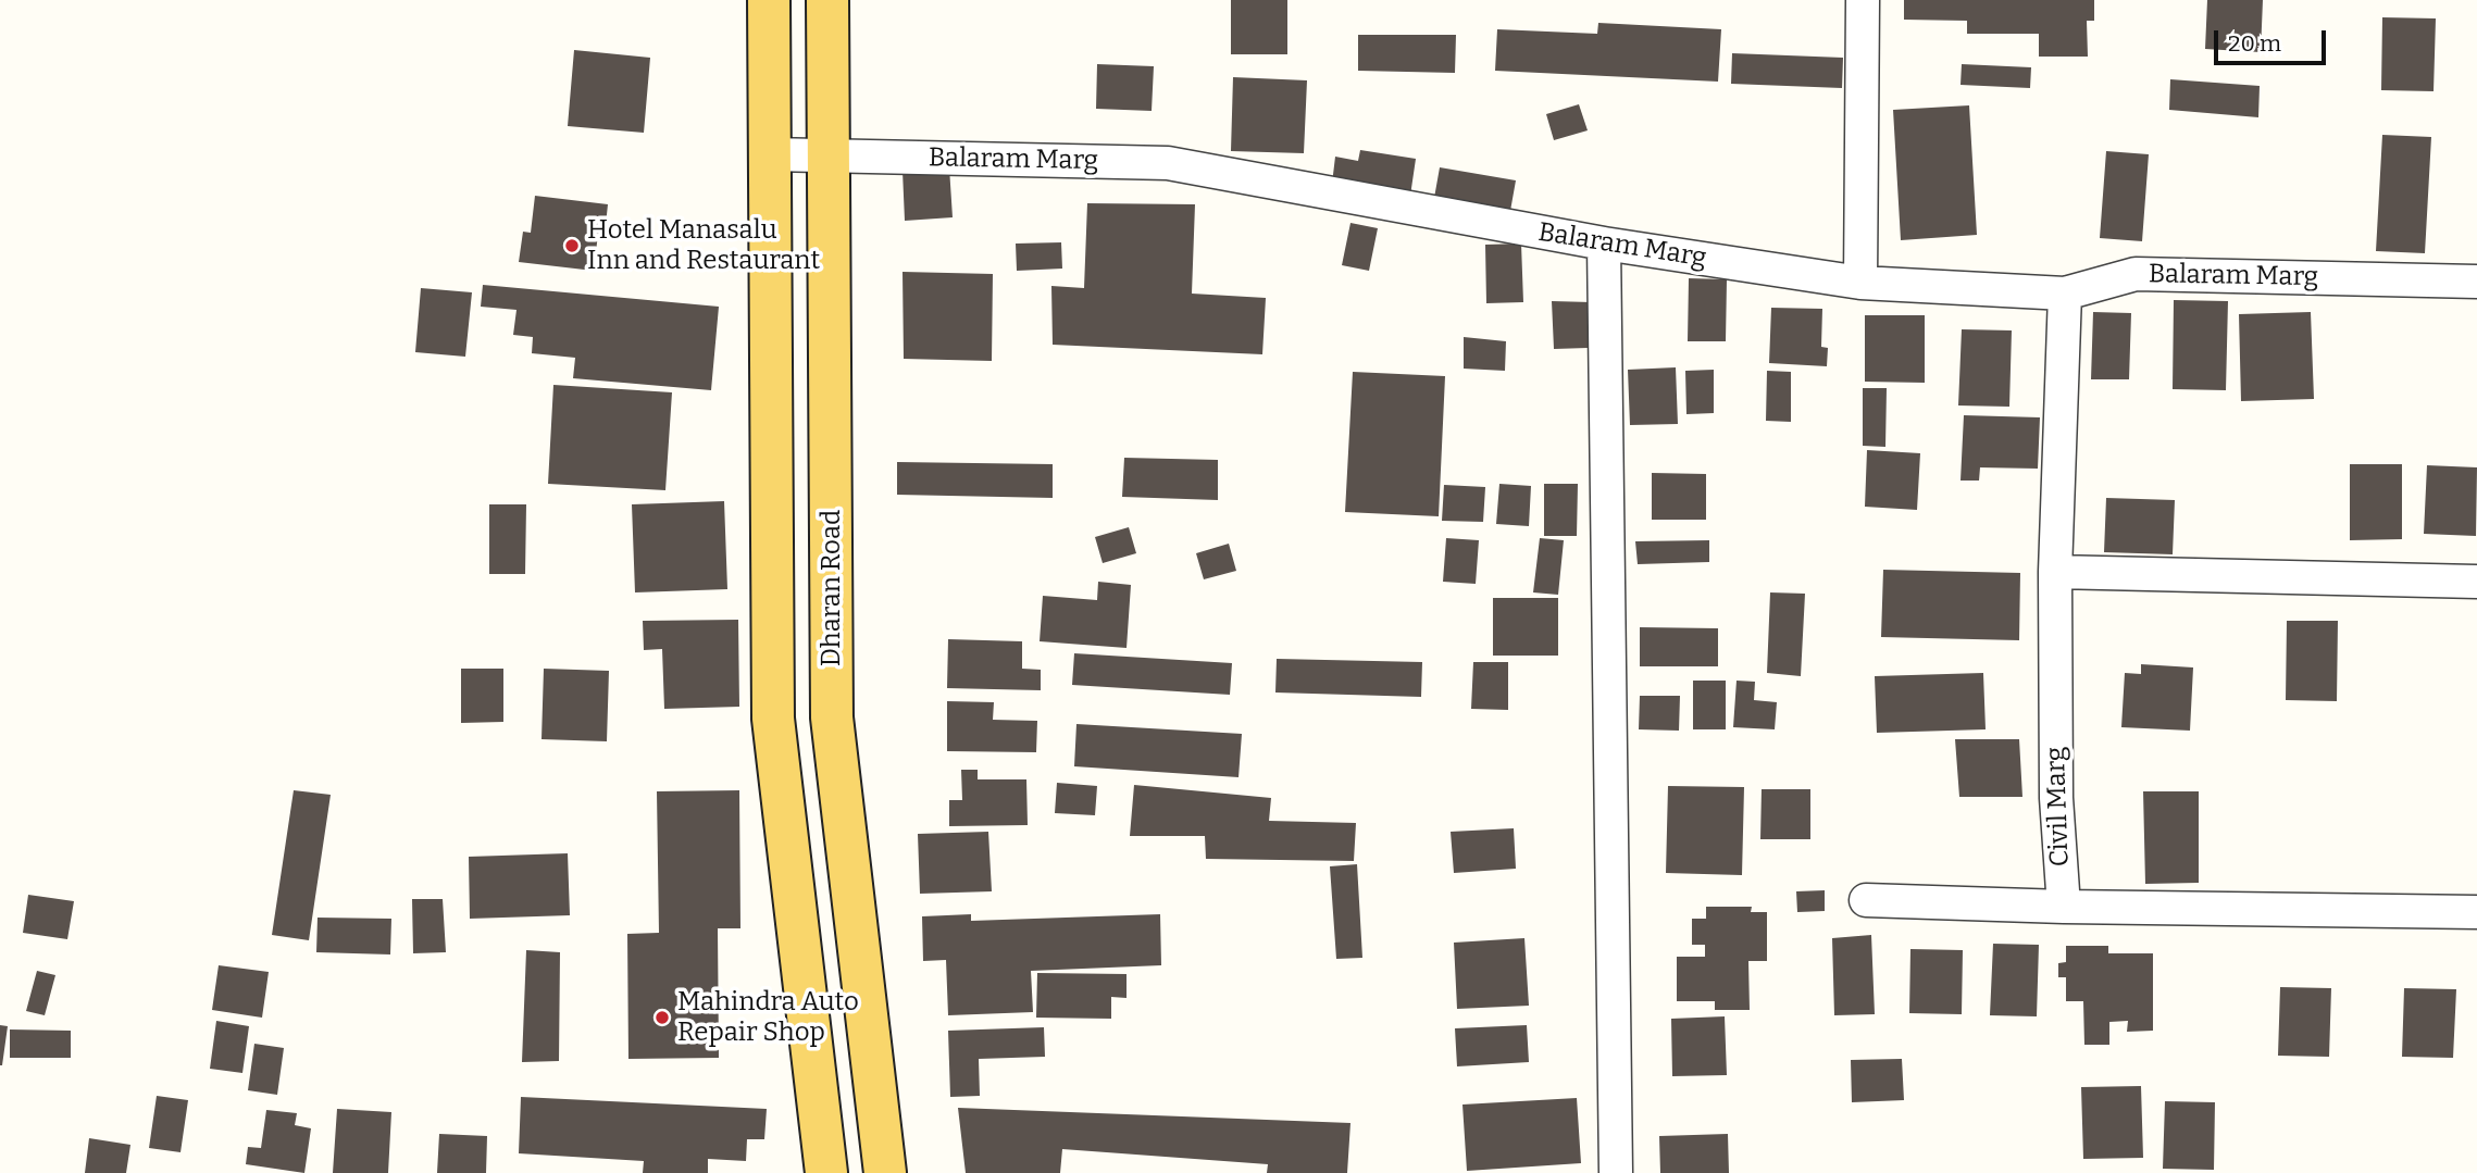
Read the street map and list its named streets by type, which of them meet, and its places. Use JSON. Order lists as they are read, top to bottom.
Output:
{
  "streets": {
    "main road": ["Dharan Road"],
    "street": ["Balaram Marg", "Civil Marg"]
  },
  "crossings": [
    ["Balaram Marg", "Dharan Road"],
    ["Balaram Marg", "Civil Marg"]
  ],
  "places": ["Hotel Manasalu Inn and Restaurant", "Mahindra Auto Repair Shop"],
  "scale_bar": "20 m"
}
